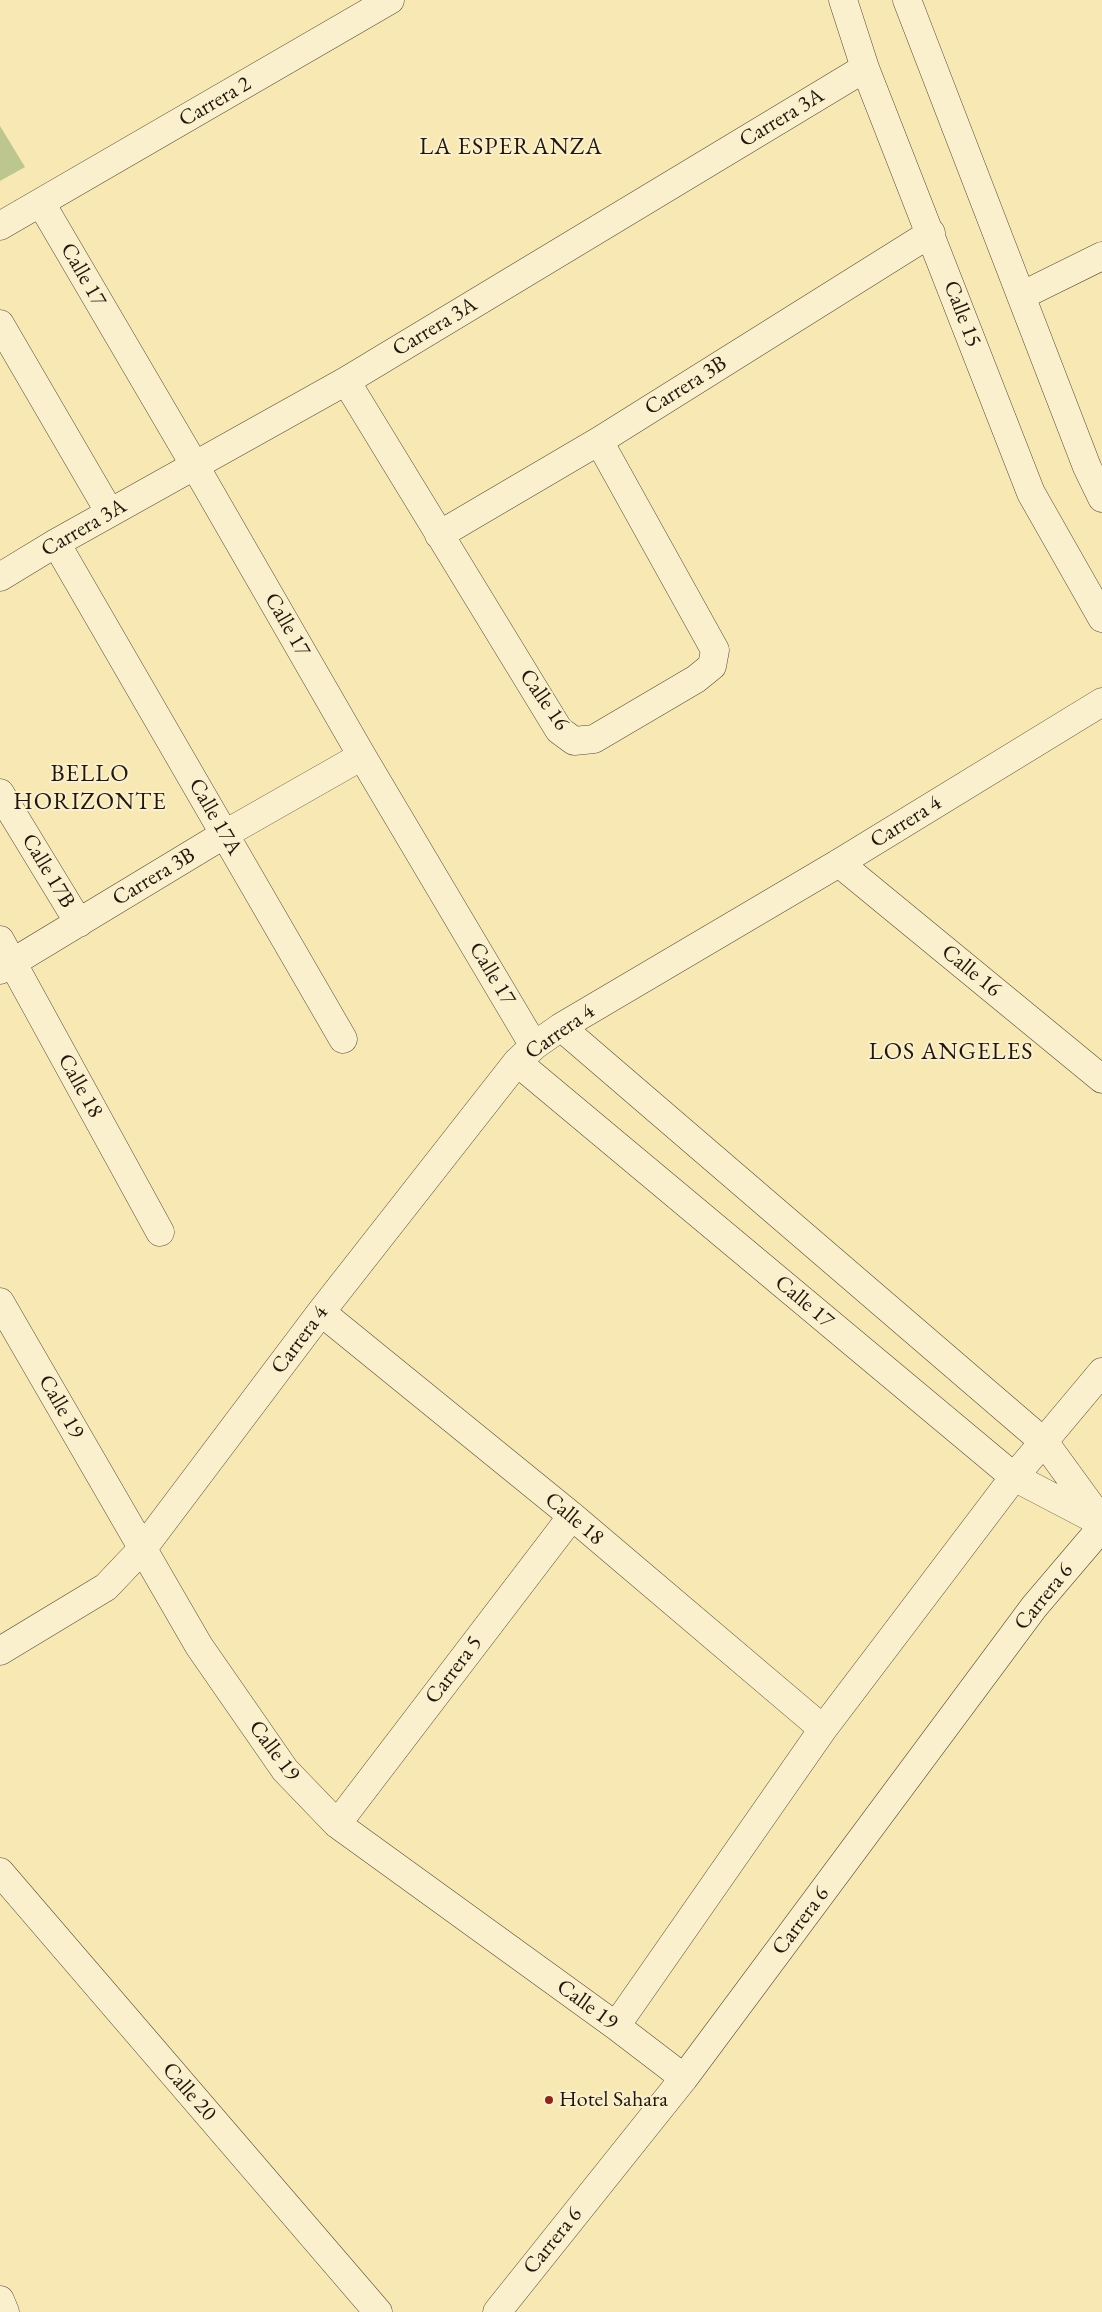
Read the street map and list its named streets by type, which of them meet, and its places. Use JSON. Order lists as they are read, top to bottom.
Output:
{
  "streets": {
    "street": [
      "Carrera 2",
      "Carrera 3A",
      "Calle 17",
      "Calle 15",
      "Carrera 3B",
      "Calle 16",
      "Calle 17A",
      "Carrera 4",
      "Calle 17B",
      "Calle 18",
      "Calle 19",
      "Carrera 6",
      "Carrera 5",
      "Calle 20"
    ]
  },
  "crossings": [
    ["Carrera 2", "Calle 17"],
    ["Carrera 3A", "Calle 17"],
    ["Carrera 3A", "Calle 15"],
    ["Carrera 3A", "Calle 16"],
    ["Carrera 3A", "Calle 17A"],
    ["Calle 17", "Carrera 3B"],
    ["Calle 17", "Carrera 4"],
    ["Calle 15", "Carrera 3B"],
    ["Carrera 3B", "Calle 16"],
    ["Carrera 3B", "Calle 17A"],
    ["Carrera 3B", "Calle 17B"],
    ["Carrera 3B", "Calle 18"],
    ["Calle 16", "Carrera 4"],
    ["Carrera 4", "Calle 18"],
    ["Carrera 4", "Calle 19"],
    ["Calle 18", "Carrera 5"],
    ["Calle 19", "Carrera 6"],
    ["Calle 19", "Carrera 5"]
  ],
  "districts": ["LA ESPERANZA", "BELLO HORIZONTE", "LOS ANGELES"],
  "places": ["Hotel Sahara"]
}
